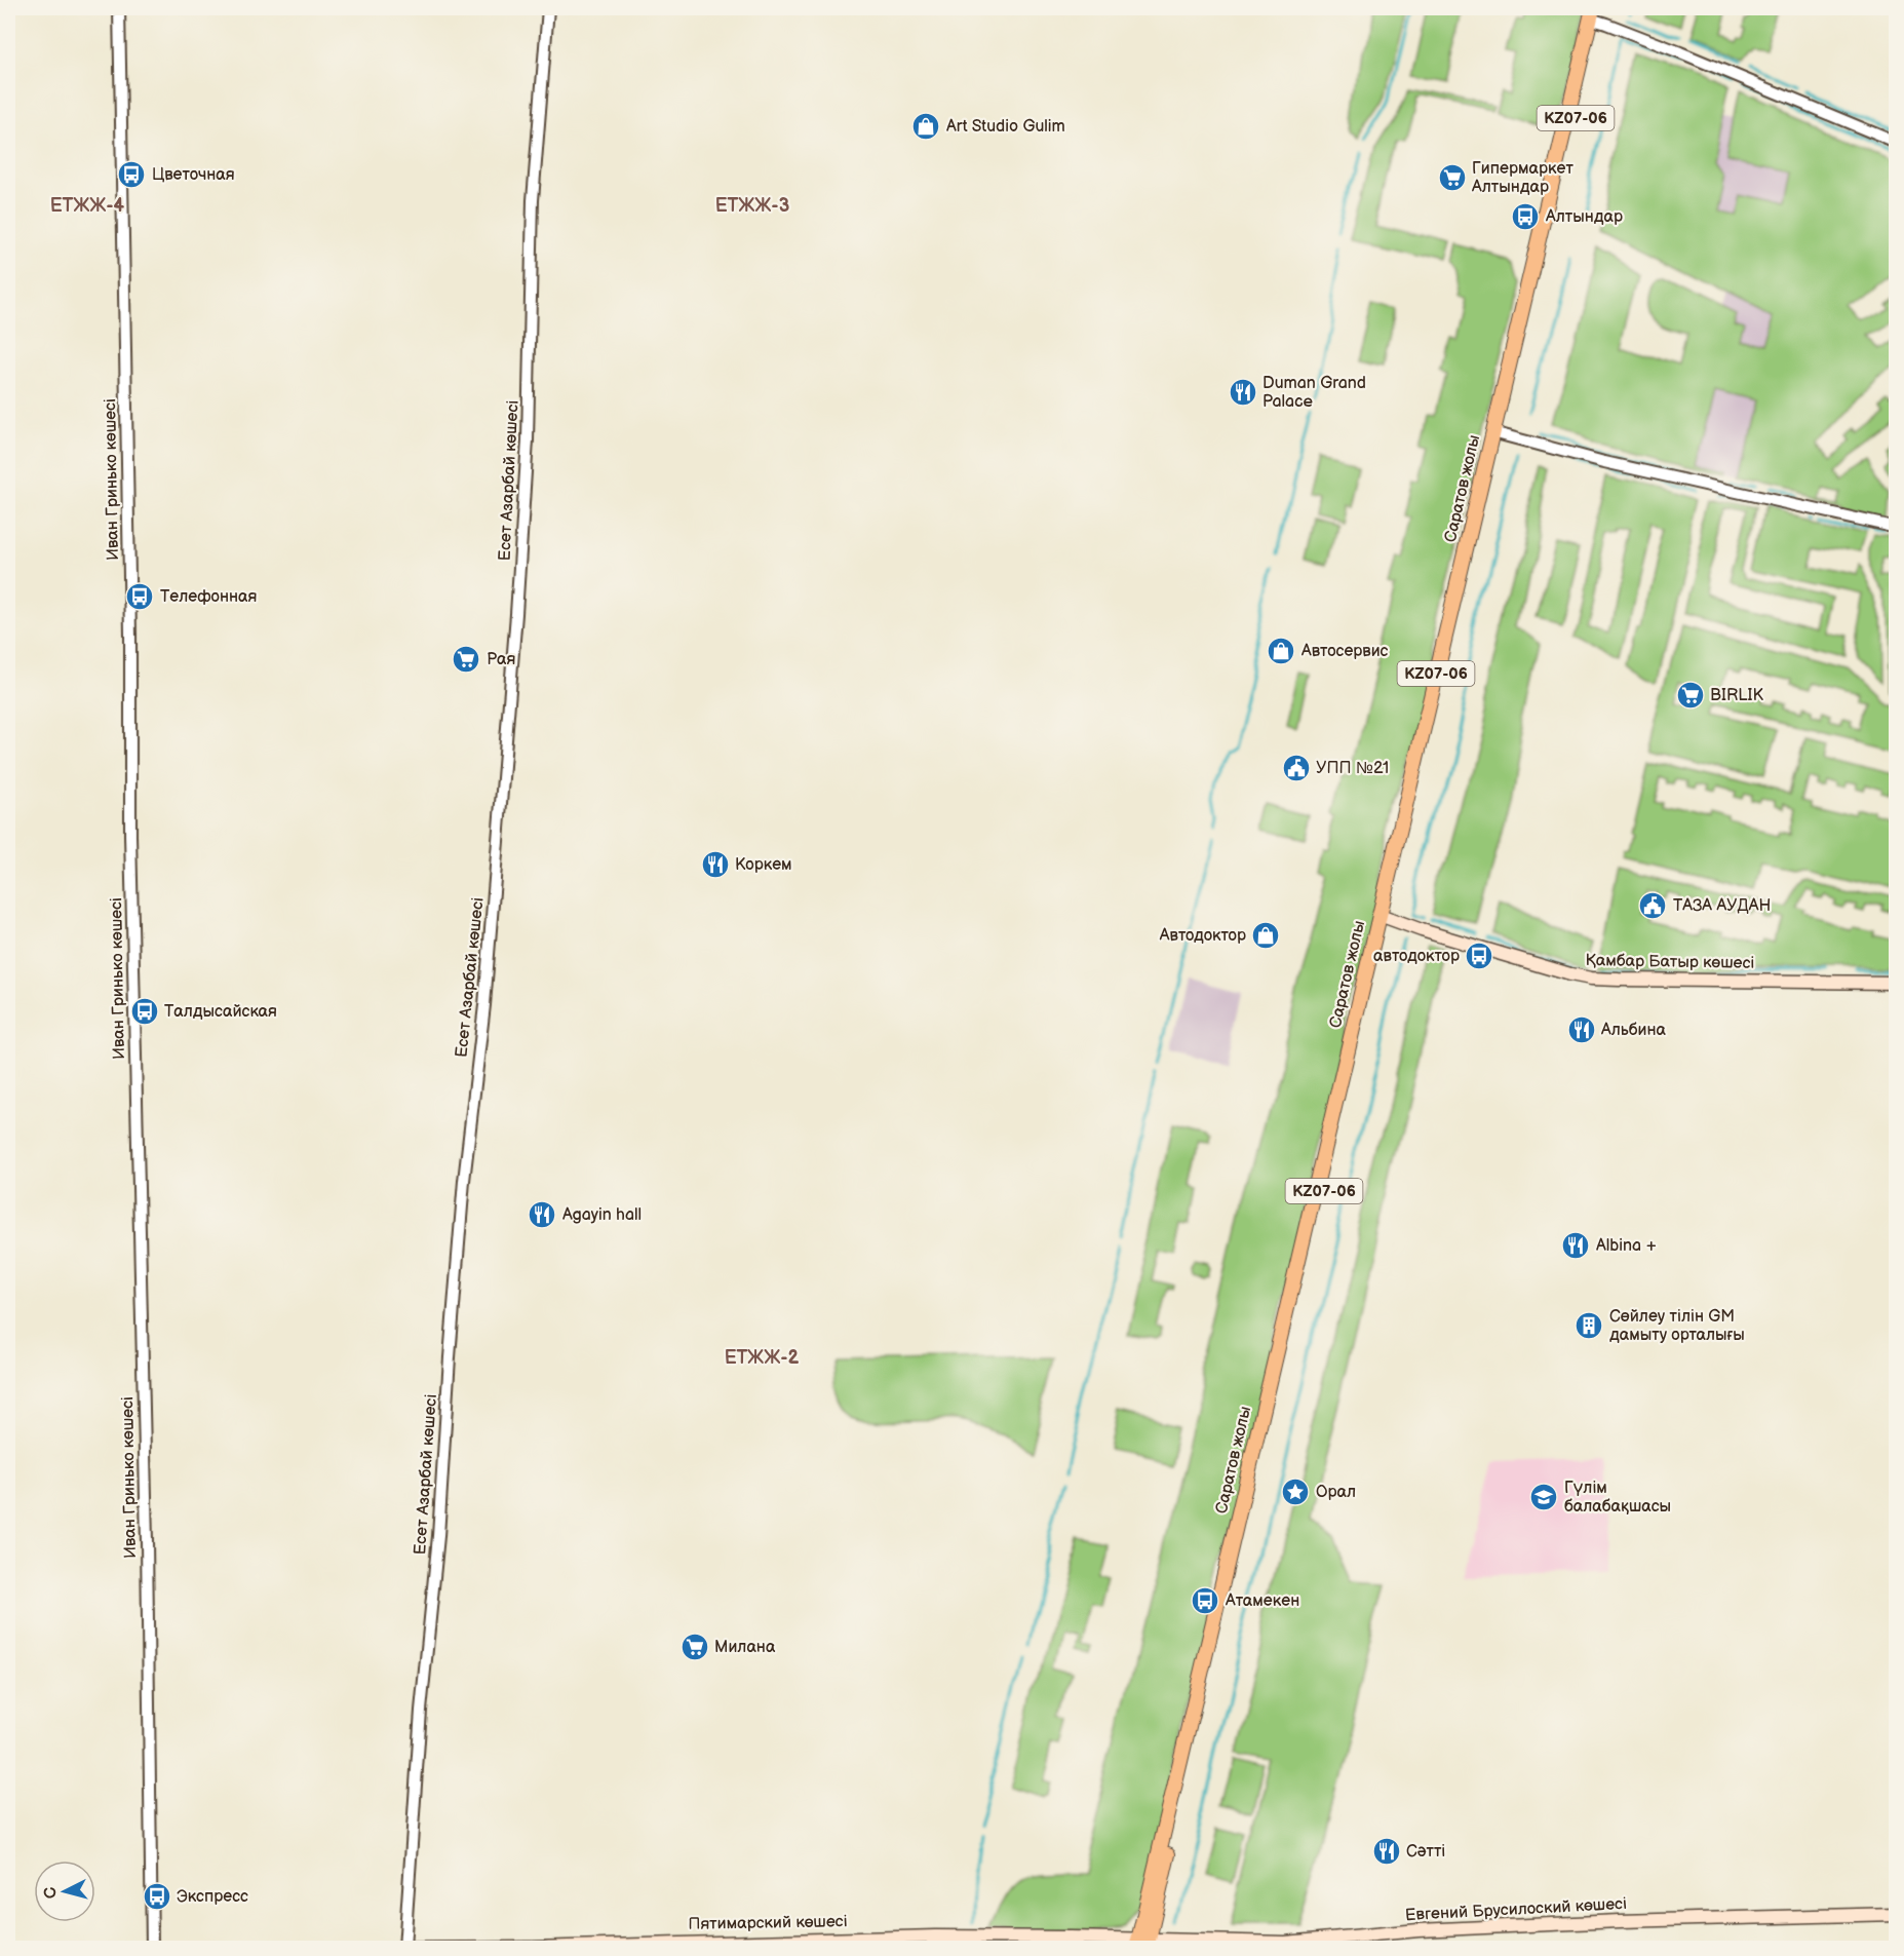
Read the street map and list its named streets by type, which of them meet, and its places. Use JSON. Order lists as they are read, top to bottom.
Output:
{
  "streets": {
    "main road": [
      "KZ07-06",
      "Саратов жолы",
      "Қамбар Батыр көшесі",
      "Евгений Брусилоский көшесі",
      "Пятимарский көшесі"
    ],
    "street": ["Иван Гринько көшесі", "Есет Азарбай көшесі"]
  },
  "crossings": [
    ["Есет Азарбай көшесі", "Пятимарский көшесі"],
    ["Саратов жолы", "Қамбар Батыр көшесі"],
    ["Саратов жолы", "Евгений Брусилоский көшесі"],
    ["Саратов жолы", "Пятимарский көшесі"],
    ["Евгений Брусилоский көшесі", "Пятимарский көшесі"]
  ],
  "districts": ["ЕТЖЖ-4", "ЕТЖЖ-3", "ЕТЖЖ-2"],
  "places": {
    "shop": ["Art Studio Gulim", "Автосервис", "Автодоктор"],
    "bus stop": [
      "Цветочная",
      "Алтындар",
      "Телефонная",
      "автодоктор",
      "Талдысайская",
      "Атамекен",
      "Экспресс"
    ],
    "supermarket": [
      "Гипермаркет Алтындар",
      "Рая",
      "BIRLIK",
      "Милана"
    ],
    "restaurant": [
      "Duman Grand Palace",
      "Коркем",
      "Альбина",
      "Agayin hall",
      "Albina +",
      "Сәтті"
    ],
    "public building": ["УПП №21", "ТАЗА АУДАН"],
    "building": ["Сөйлеу тілін GM дамыту орталығы"],
    "place": ["Орал"],
    "school or university": ["Гүлім балабақшасы"]
  },
  "north": "left"
}
